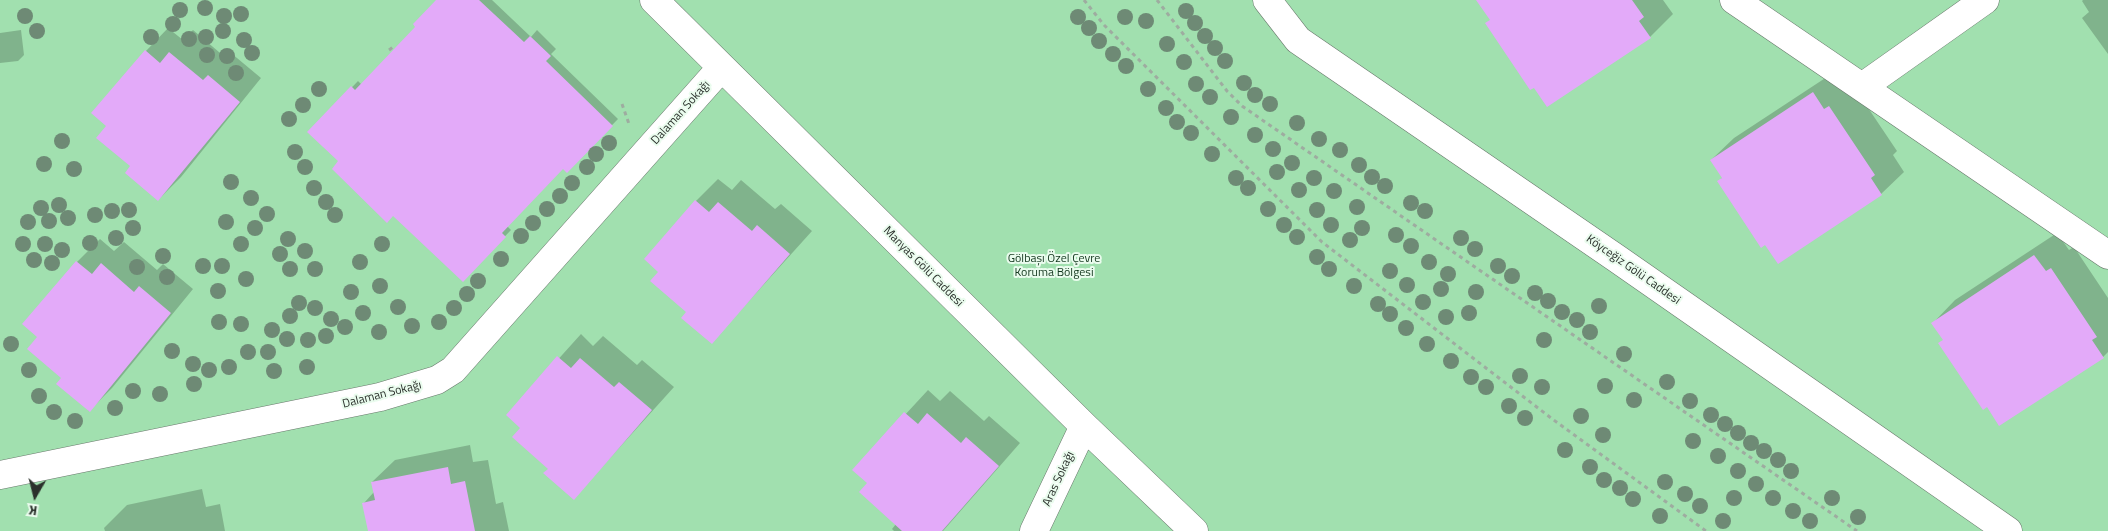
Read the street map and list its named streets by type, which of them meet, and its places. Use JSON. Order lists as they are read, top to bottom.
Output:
{
  "streets": {
    "street": [
      "Dalaman Sokağı",
      "Manyas Gölü Caddesi",
      "Köyceğiz Gölü Caddesi",
      "Aras Sokağı"
    ]
  },
  "crossings": [
    ["Dalaman Sokağı", "Manyas Gölü Caddesi"],
    ["Manyas Gölü Caddesi", "Aras Sokağı"]
  ],
  "parks": ["Gölbaşı Özel Çevre Koruma Bölgesi"],
  "north": "bottom"
}
